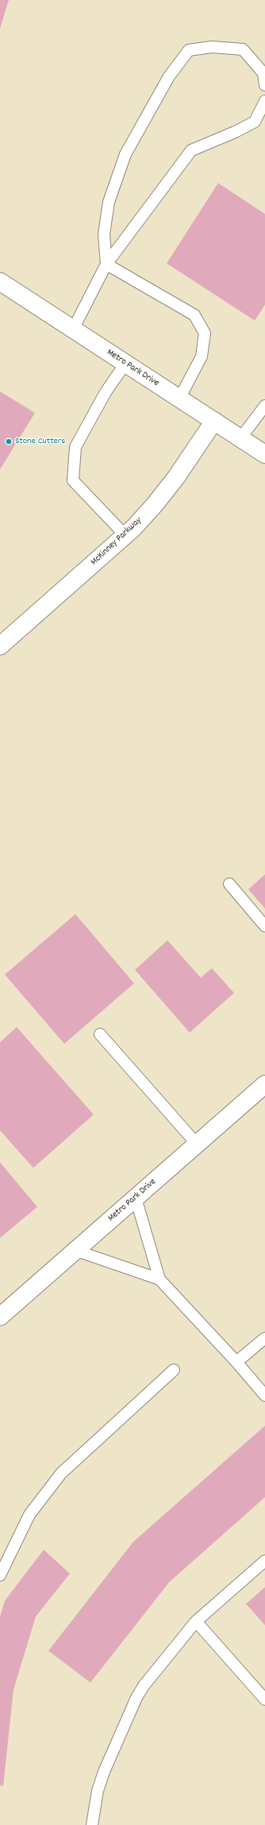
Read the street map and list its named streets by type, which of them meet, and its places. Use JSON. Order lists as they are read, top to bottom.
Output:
{
  "streets": {
    "street": ["Metro Park Drive", "McKinney Parkway"]
  },
  "crossings": [
    ["Metro Park Drive", "McKinney Parkway"]
  ],
  "places": ["Stone Cutters"]
}
